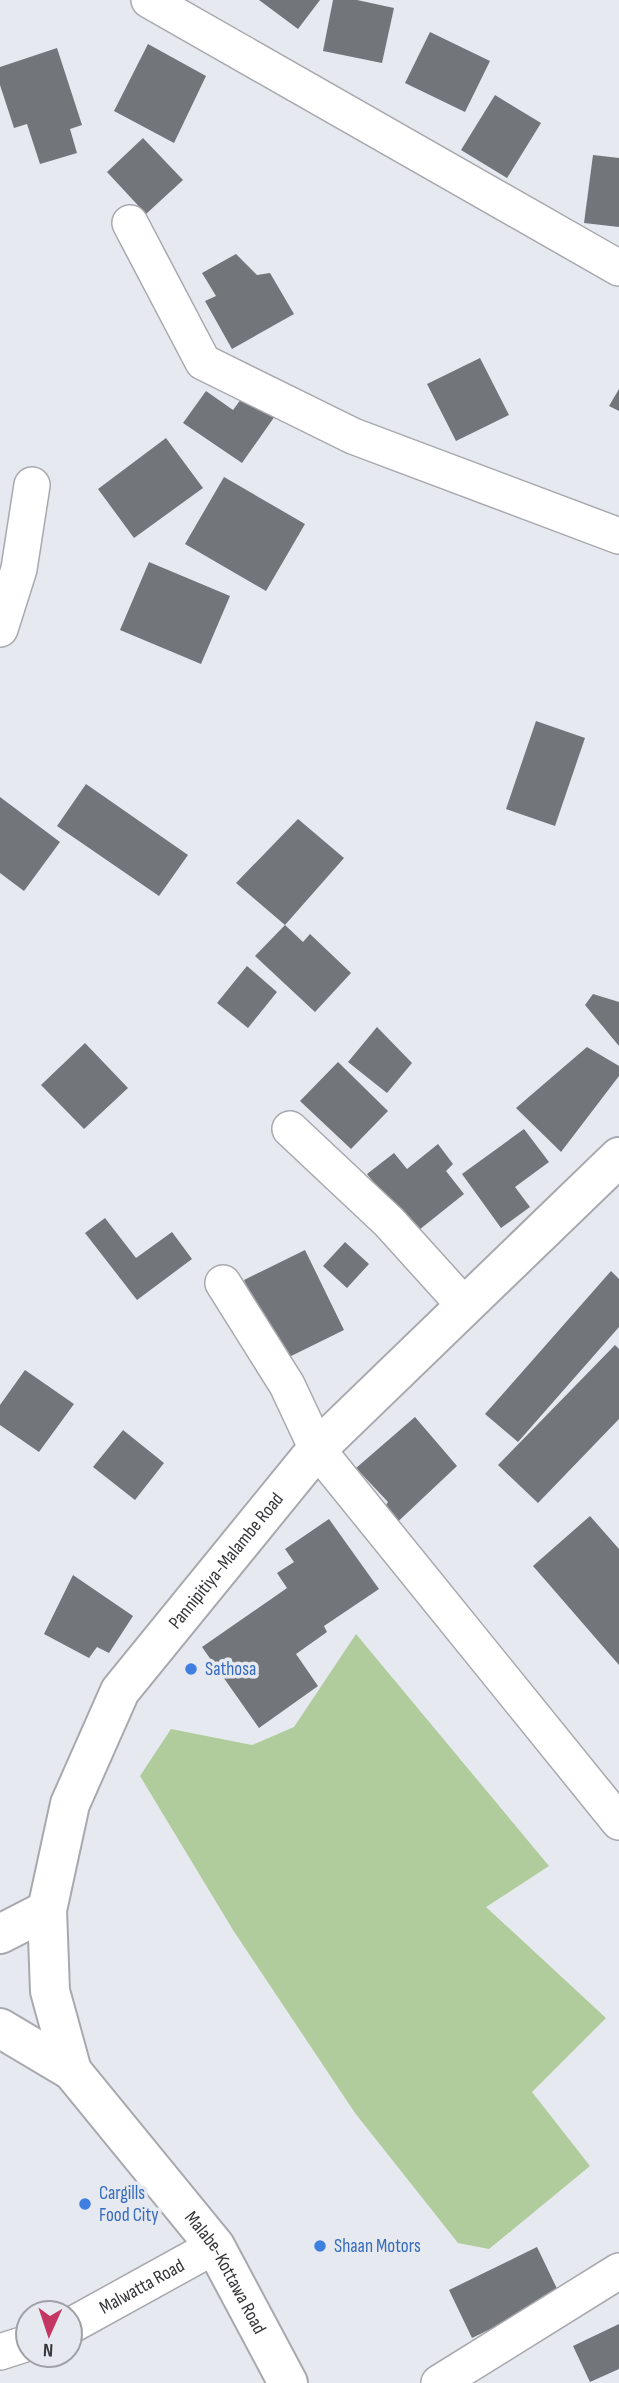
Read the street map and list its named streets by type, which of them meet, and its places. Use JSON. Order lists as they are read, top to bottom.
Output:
{
  "streets": {
    "street": ["Pannipitiya-Malambe Road", "Malabe-Kottawa Road", "Malwatta Road"]
  },
  "crossings": [
    ["Pannipitiya-Malambe Road", "Malabe-Kottawa Road"],
    ["Malabe-Kottawa Road", "Malwatta Road"]
  ],
  "places": ["Sathosa", "Cargills Food City", "Shaan Motors"],
  "north": "bottom"
}
